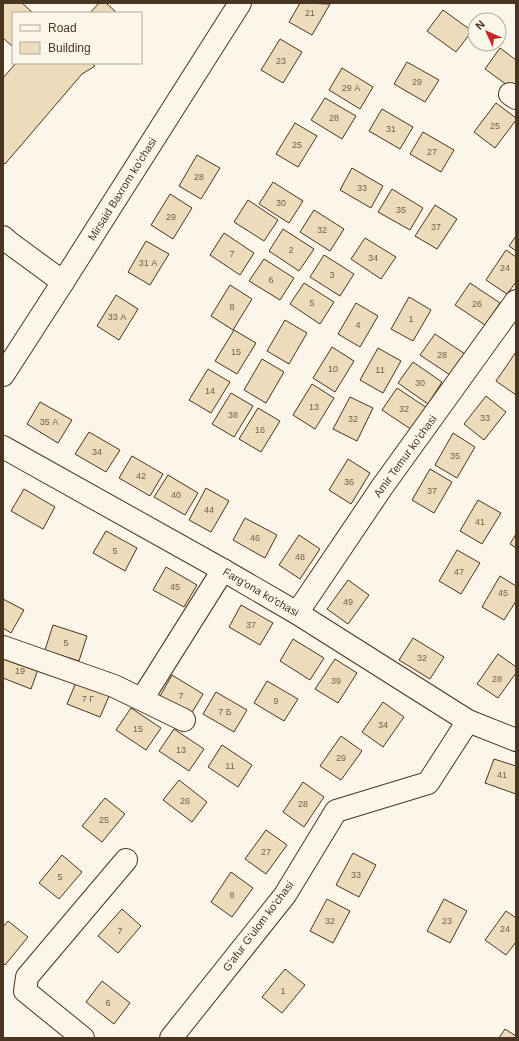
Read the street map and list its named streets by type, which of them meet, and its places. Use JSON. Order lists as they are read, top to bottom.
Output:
{
  "streets": {
    "street": [
      "Mirsaid Baxrom ko'chasi",
      "Amir Temur ko'chasi",
      "Farg'ona ko'chasi",
      "G'afur G'ulom ko'chasi"
    ]
  },
  "crossings": [
    ["Amir Temur ko'chasi", "Farg'ona ko'chasi"],
    ["Farg'ona ko'chasi", "G'afur G'ulom ko'chasi"]
  ],
  "house_numbers": [
    "21",
    "23",
    "29",
    "29 А",
    "28",
    "25",
    "31",
    "25",
    "27",
    "28",
    "33",
    "30",
    "35",
    "29",
    "37",
    "32",
    "2",
    "7",
    "34",
    "31 А",
    "24",
    "3",
    "6",
    "5",
    "26",
    "8",
    "33 А",
    "1",
    "4",
    "15",
    "28",
    "10",
    "11",
    "30",
    "14",
    "13",
    "32",
    "38",
    "33",
    "32",
    "35 А",
    "16",
    "34",
    "35",
    "42",
    "36",
    "37",
    "40",
    "44",
    "41",
    "46",
    "5",
    "48",
    "47",
    "45",
    "45",
    "49",
    "37",
    "5",
    "32",
    "19",
    "28",
    "39",
    "7",
    "7 Г",
    "9",
    "7 Б",
    "34",
    "15",
    "13",
    "29",
    "11",
    "41",
    "26",
    "28",
    "25",
    "27",
    "33",
    "5",
    "8",
    "32",
    "23",
    "24",
    "7",
    "1",
    "6"
  ],
  "legend": ["Road", "Building"],
  "north": "top left"
}
